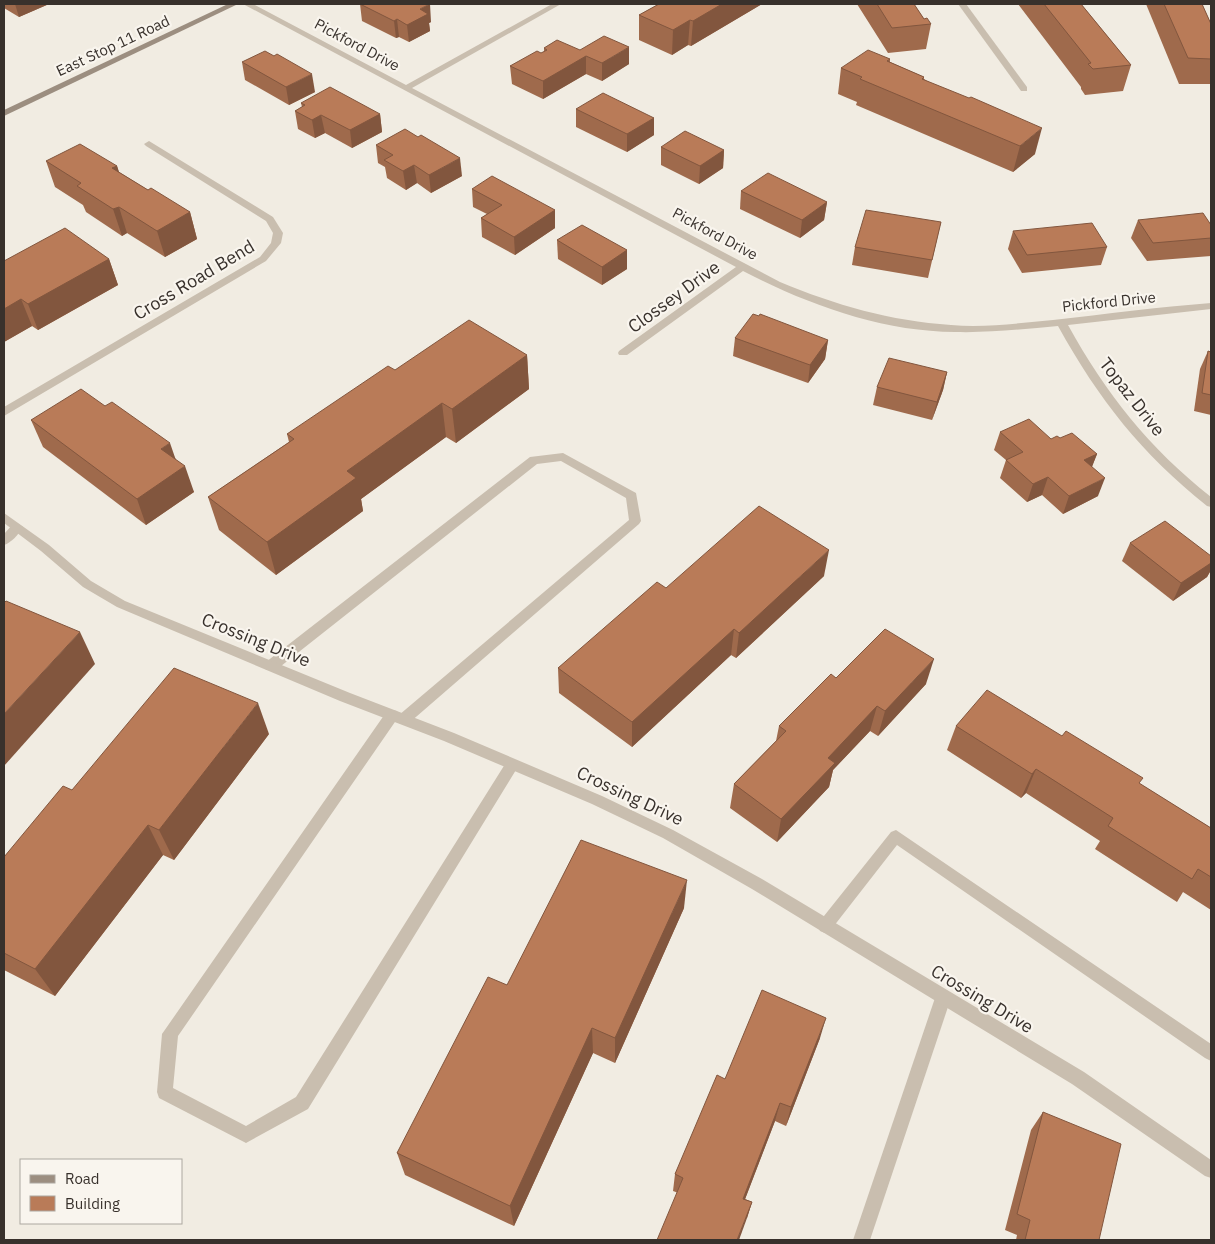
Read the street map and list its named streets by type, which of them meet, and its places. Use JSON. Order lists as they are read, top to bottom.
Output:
{
  "streets": {
    "main road": ["East Stop 11 Road"],
    "street": [
      "Pickford Drive",
      "Cross Road Bend",
      "Clossey Drive",
      "Topaz Drive",
      "Crossing Drive"
    ]
  },
  "crossings": [
    ["Pickford Drive", "Clossey Drive"],
    ["Pickford Drive", "Topaz Drive"]
  ],
  "legend": ["Road", "Building"]
}
